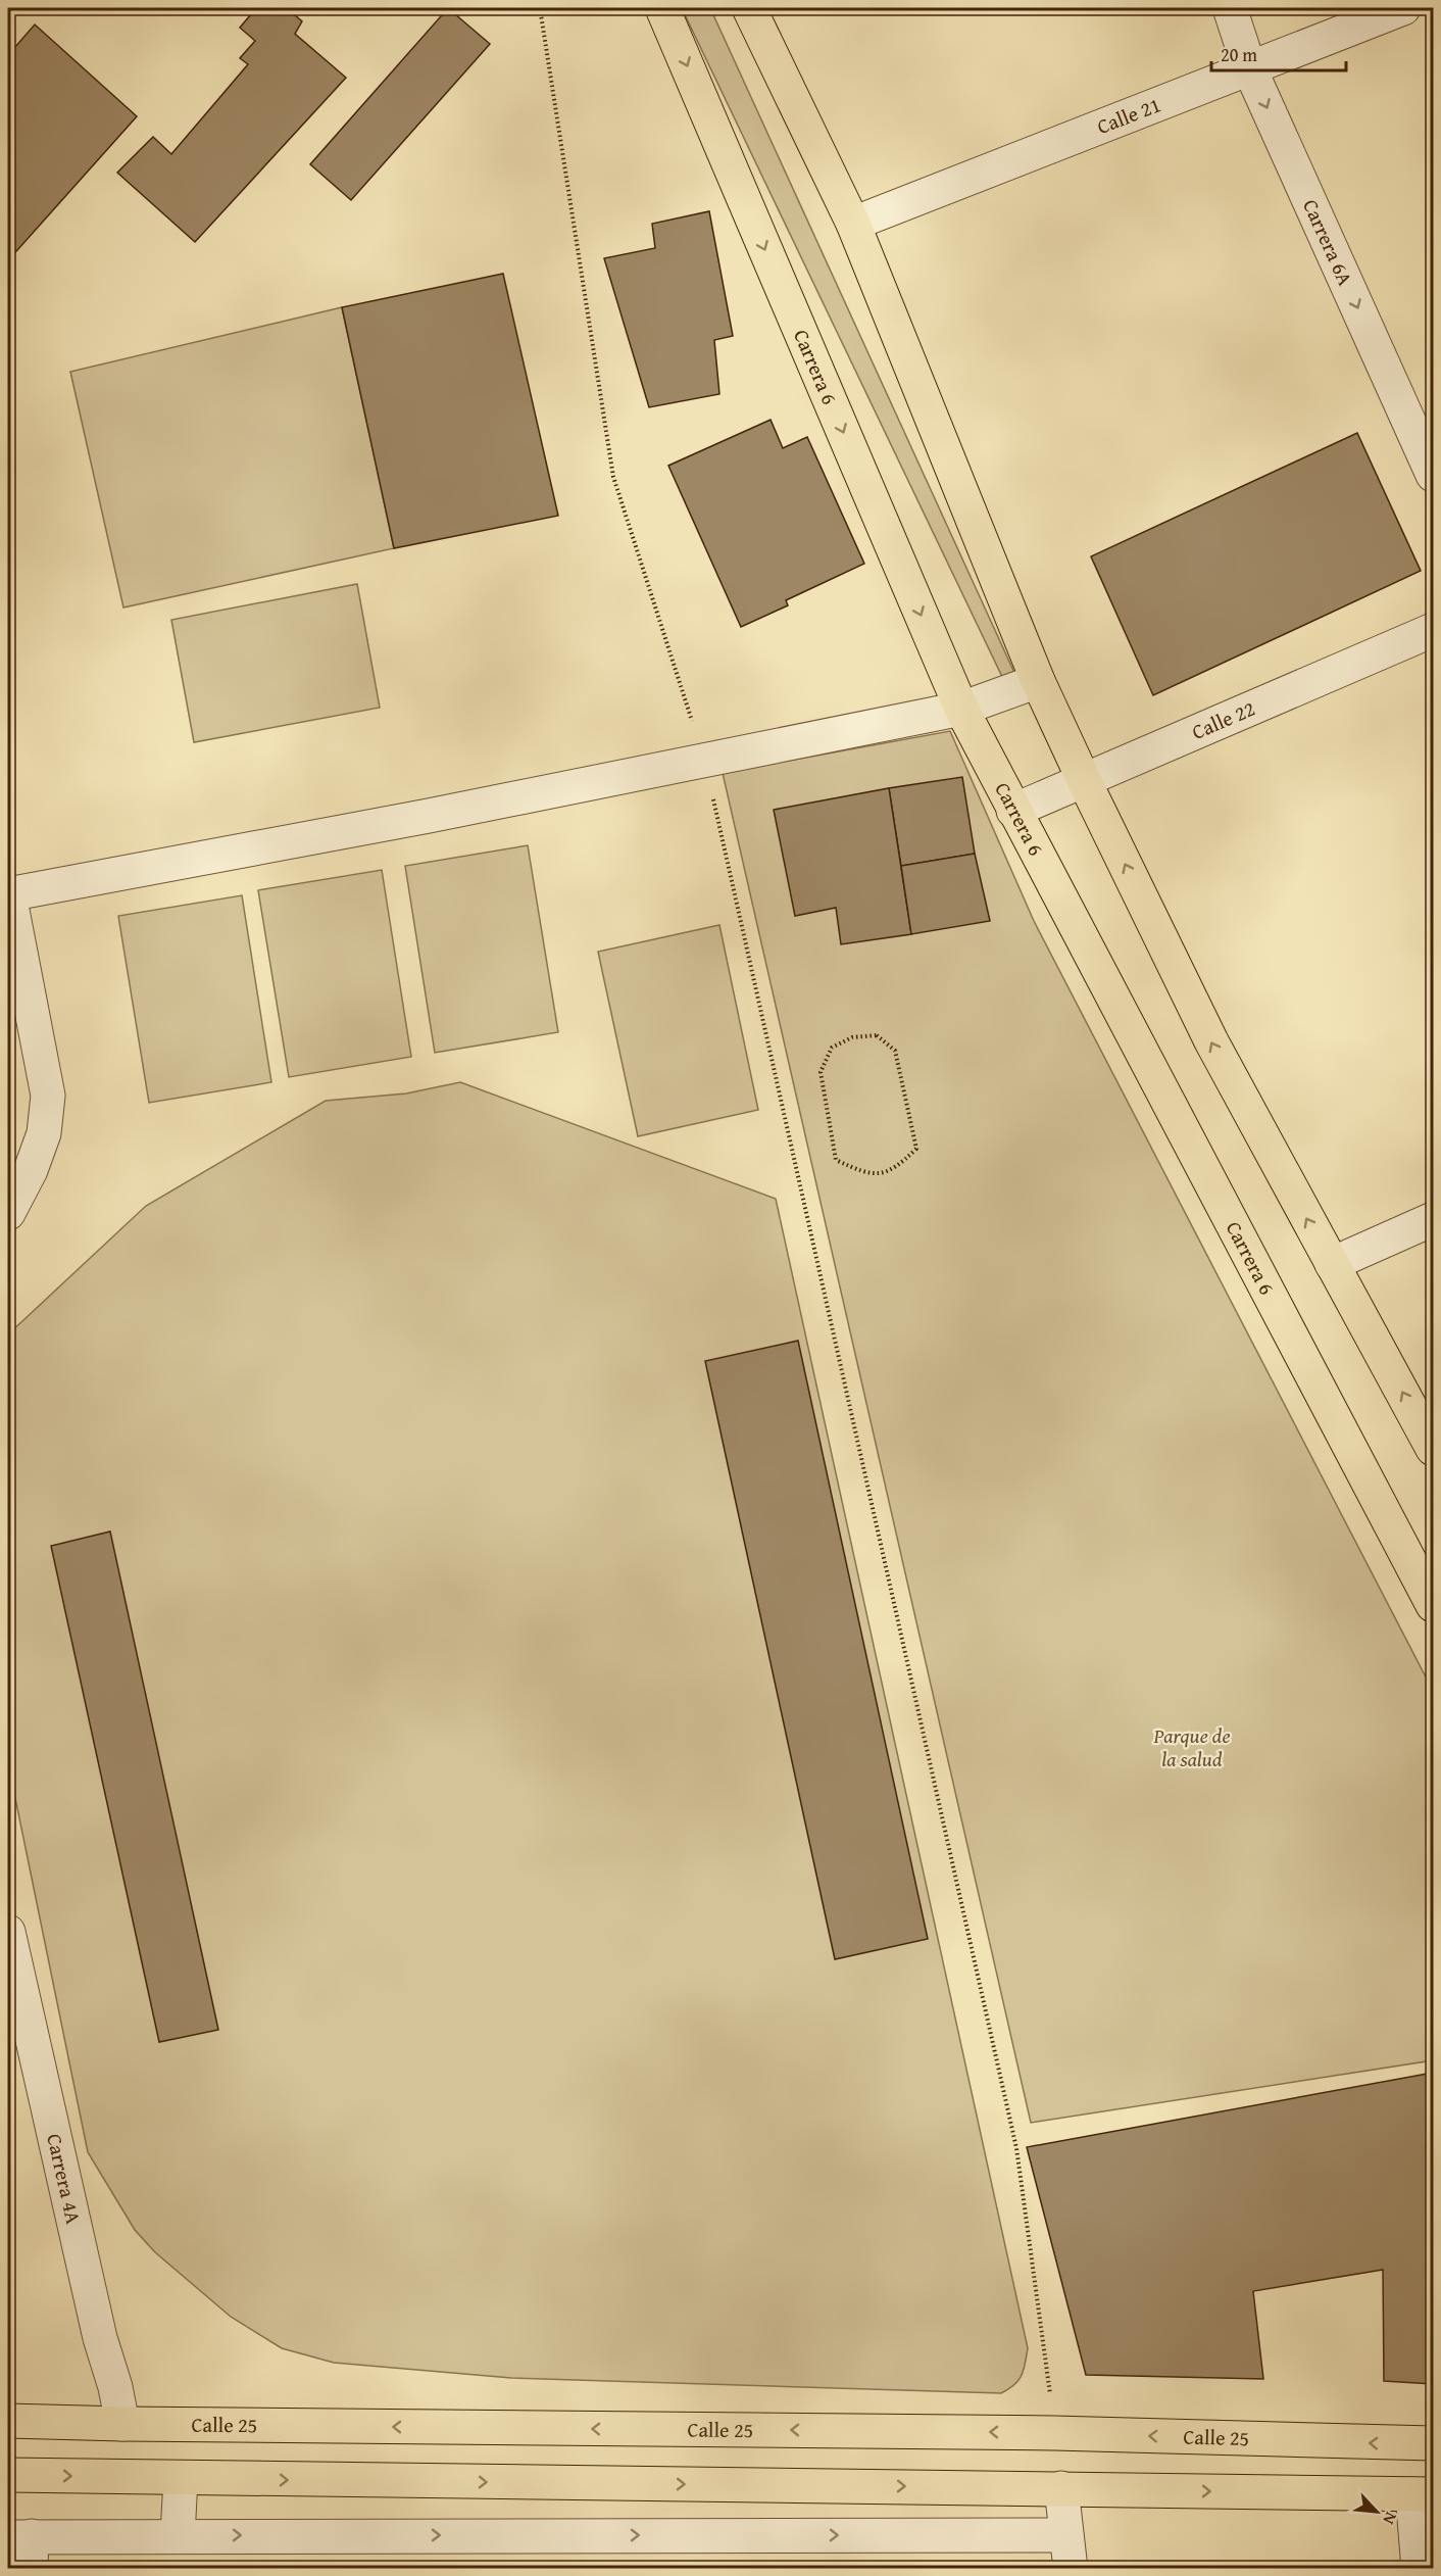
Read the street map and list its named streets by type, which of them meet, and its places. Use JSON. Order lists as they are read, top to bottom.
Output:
{
  "streets": {
    "main road": ["Carrera 6", "Calle 25"],
    "street": [
      "Calle 21",
      "Carrera 6A",
      "Calle 22",
      "Carrera 4A"
    ]
  },
  "crossings": [
    ["Calle 21", "Carrera 6A"],
    ["Carrera 6", "Calle 22"],
    ["Carrera 4A", "Calle 25"]
  ],
  "one_way": ["Carrera 6A"],
  "parks": ["Parque de la salud"],
  "scale_bar": "20 m",
  "north": "bottom right"
}
